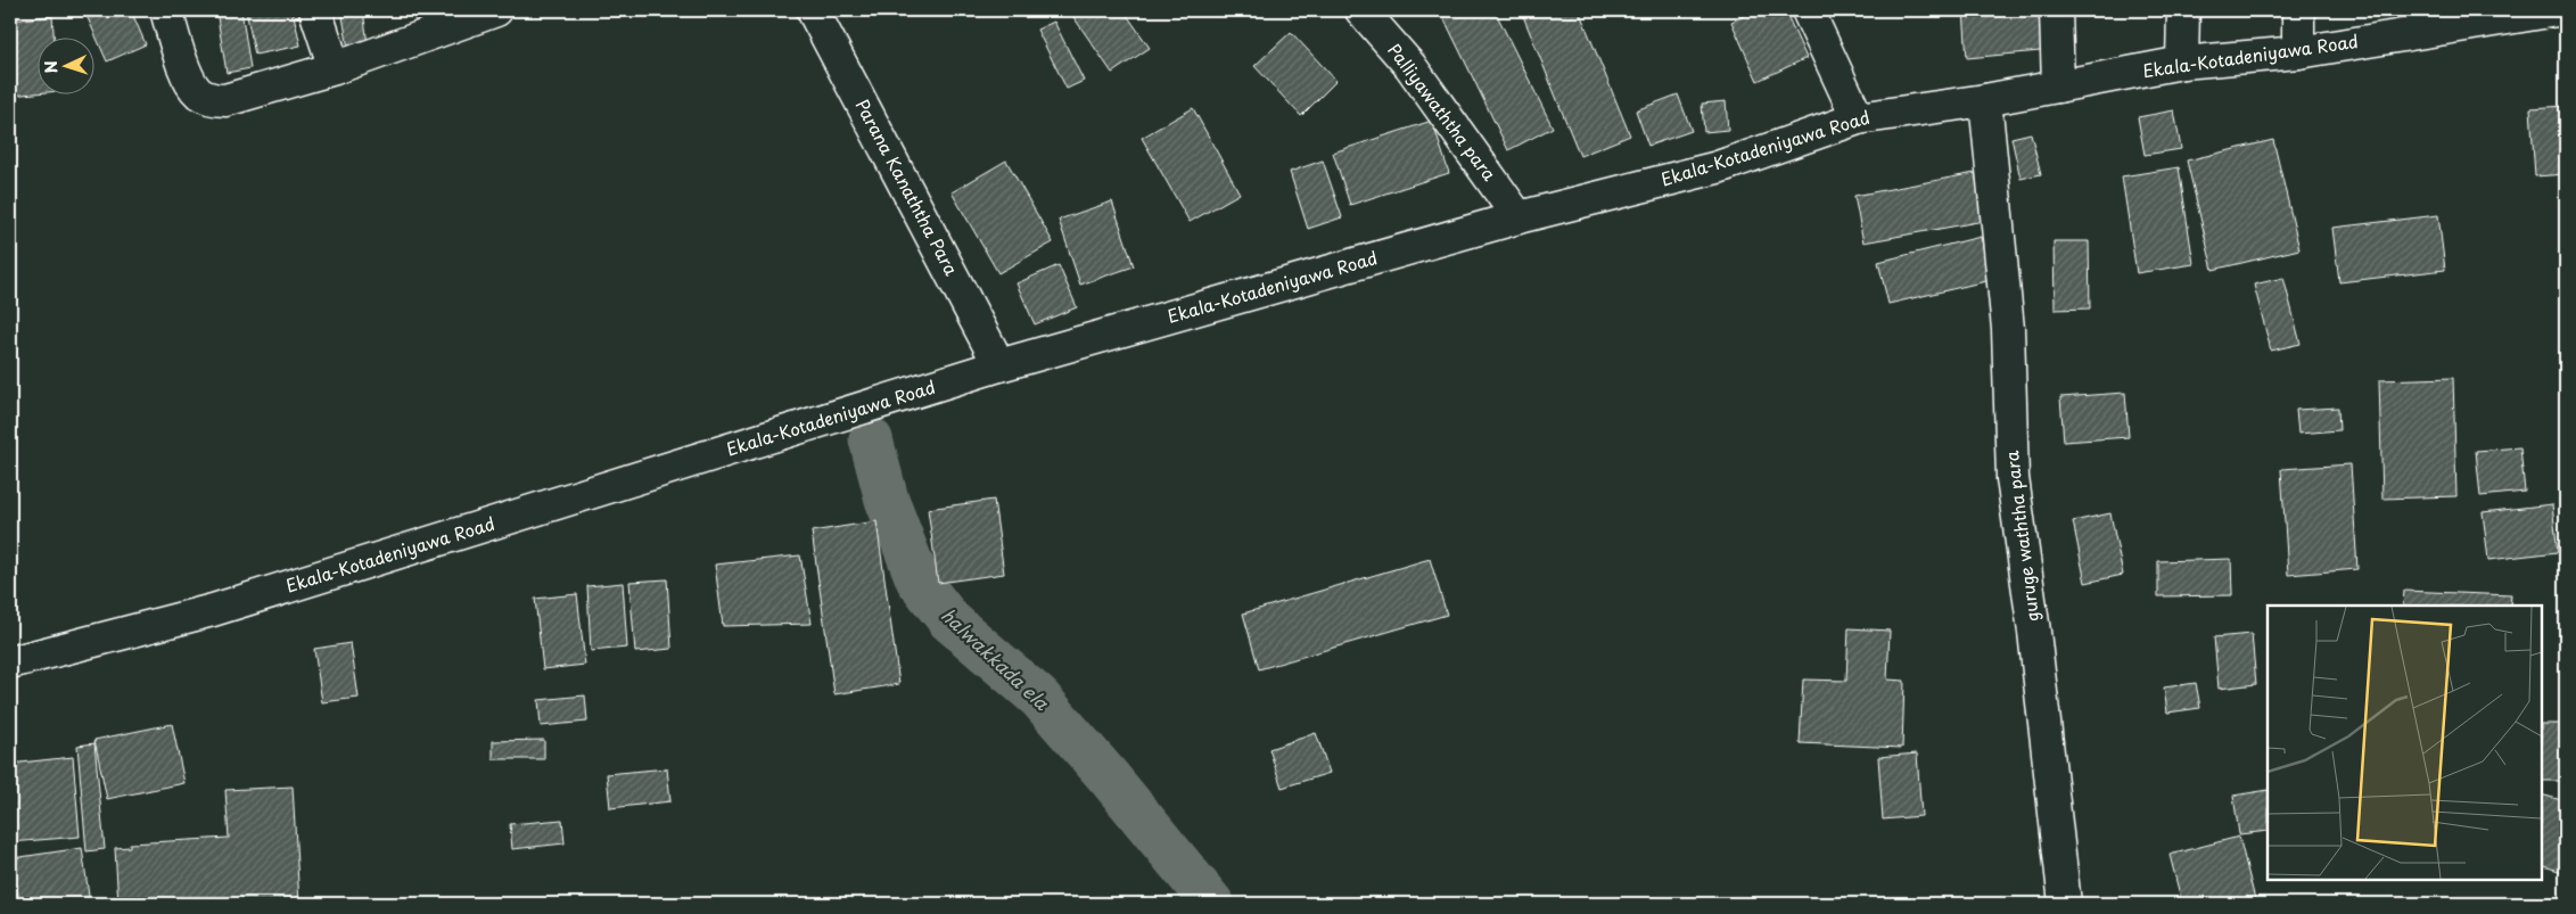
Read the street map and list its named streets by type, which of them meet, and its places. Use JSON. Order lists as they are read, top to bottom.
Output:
{
  "streets": {
    "main road": [
      "Ekala-Kotadeniyawa Road",
      "Palliyawaththa para",
      "Parana Kanaththa Para",
      "guruge waththa para"
    ]
  },
  "crossings": [
    ["Ekala-Kotadeniyawa Road", "Palliyawaththa para"],
    ["Ekala-Kotadeniyawa Road", "Parana Kanaththa Para"],
    ["Ekala-Kotadeniyawa Road", "guruge waththa para"]
  ],
  "water": ["halwakkada ela"],
  "north": "left"
}
